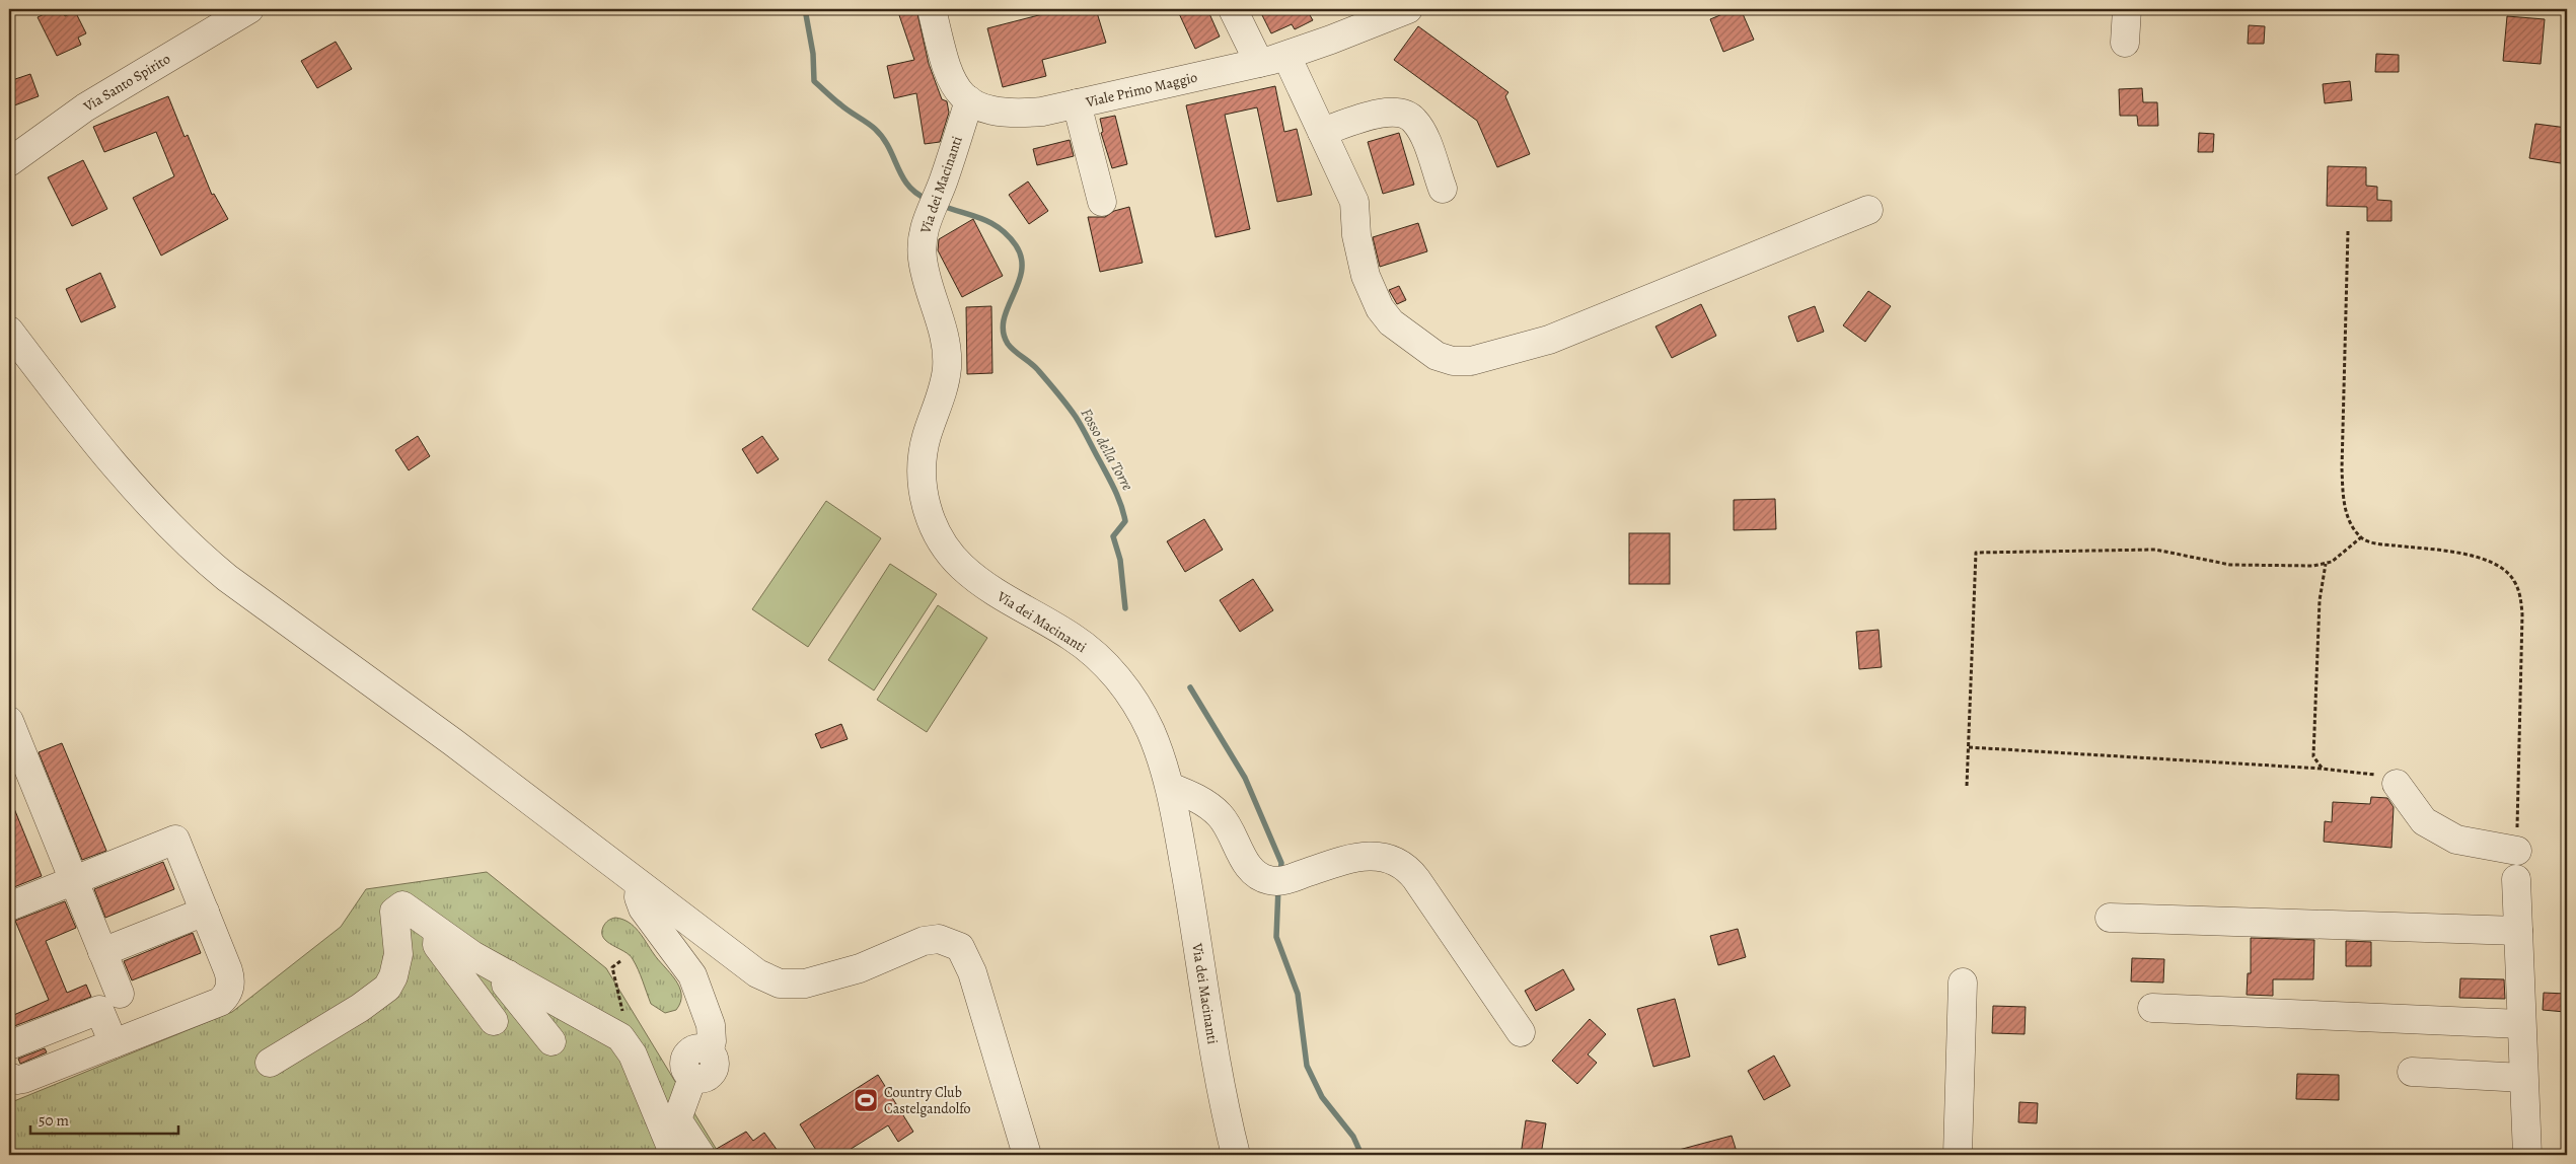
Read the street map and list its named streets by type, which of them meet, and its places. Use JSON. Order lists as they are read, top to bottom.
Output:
{
  "streets": {
    "street": ["Via Santo Spirito", "Viale Primo Maggio", "Via dei Macinanti"]
  },
  "crossings": [
    ["Viale Primo Maggio", "Via dei Macinanti"]
  ],
  "water": ["Fosso della Torre"],
  "places": {
    "sports": ["Country Club Castelgandolfo"]
  },
  "scale_bar": "50 m"
}
